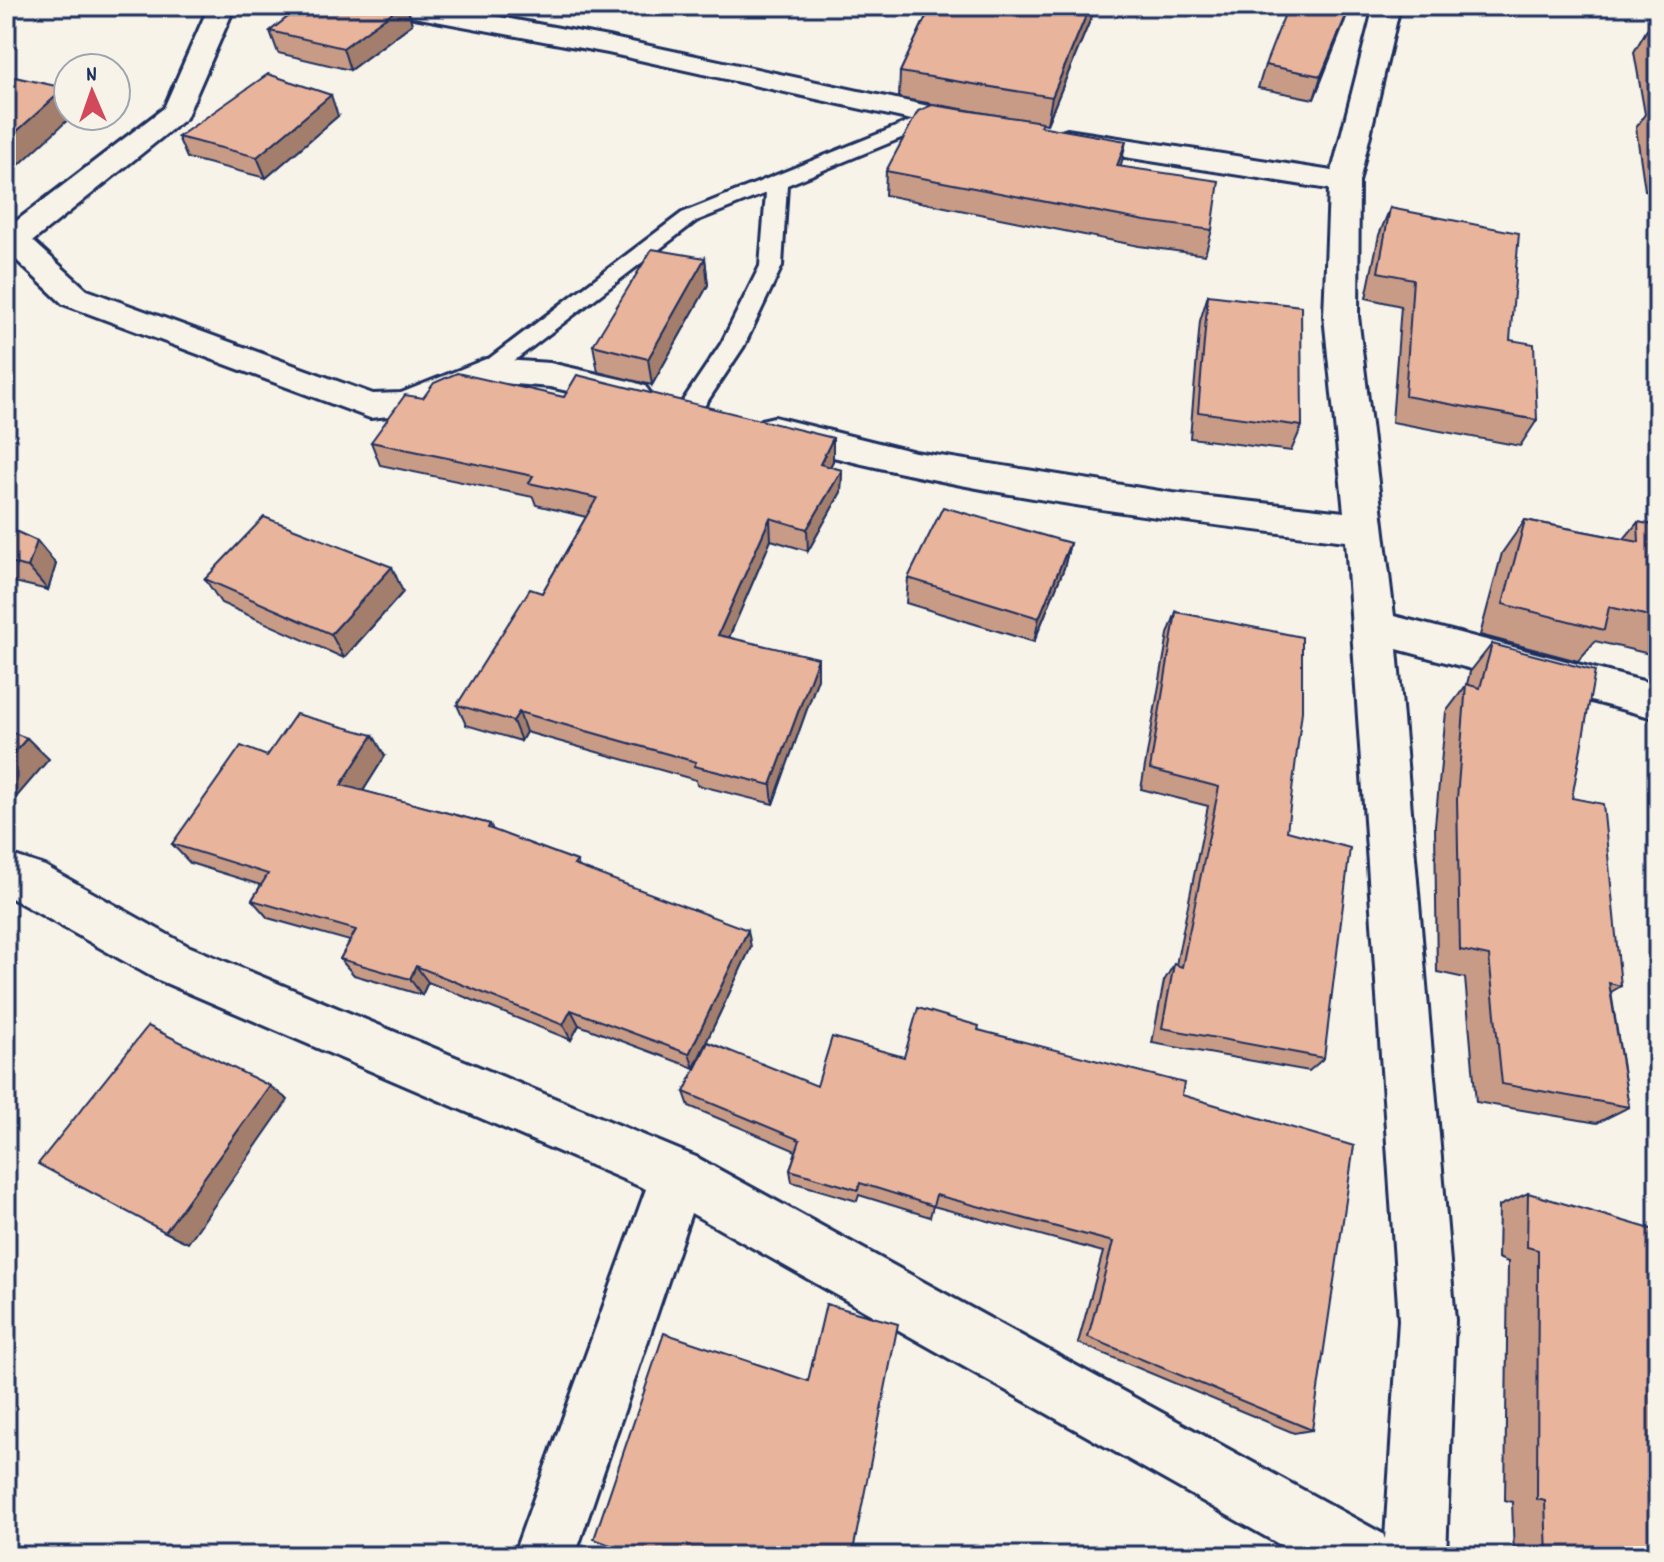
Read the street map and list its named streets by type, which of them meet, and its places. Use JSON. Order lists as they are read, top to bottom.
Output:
{
  "north": "top"
}
